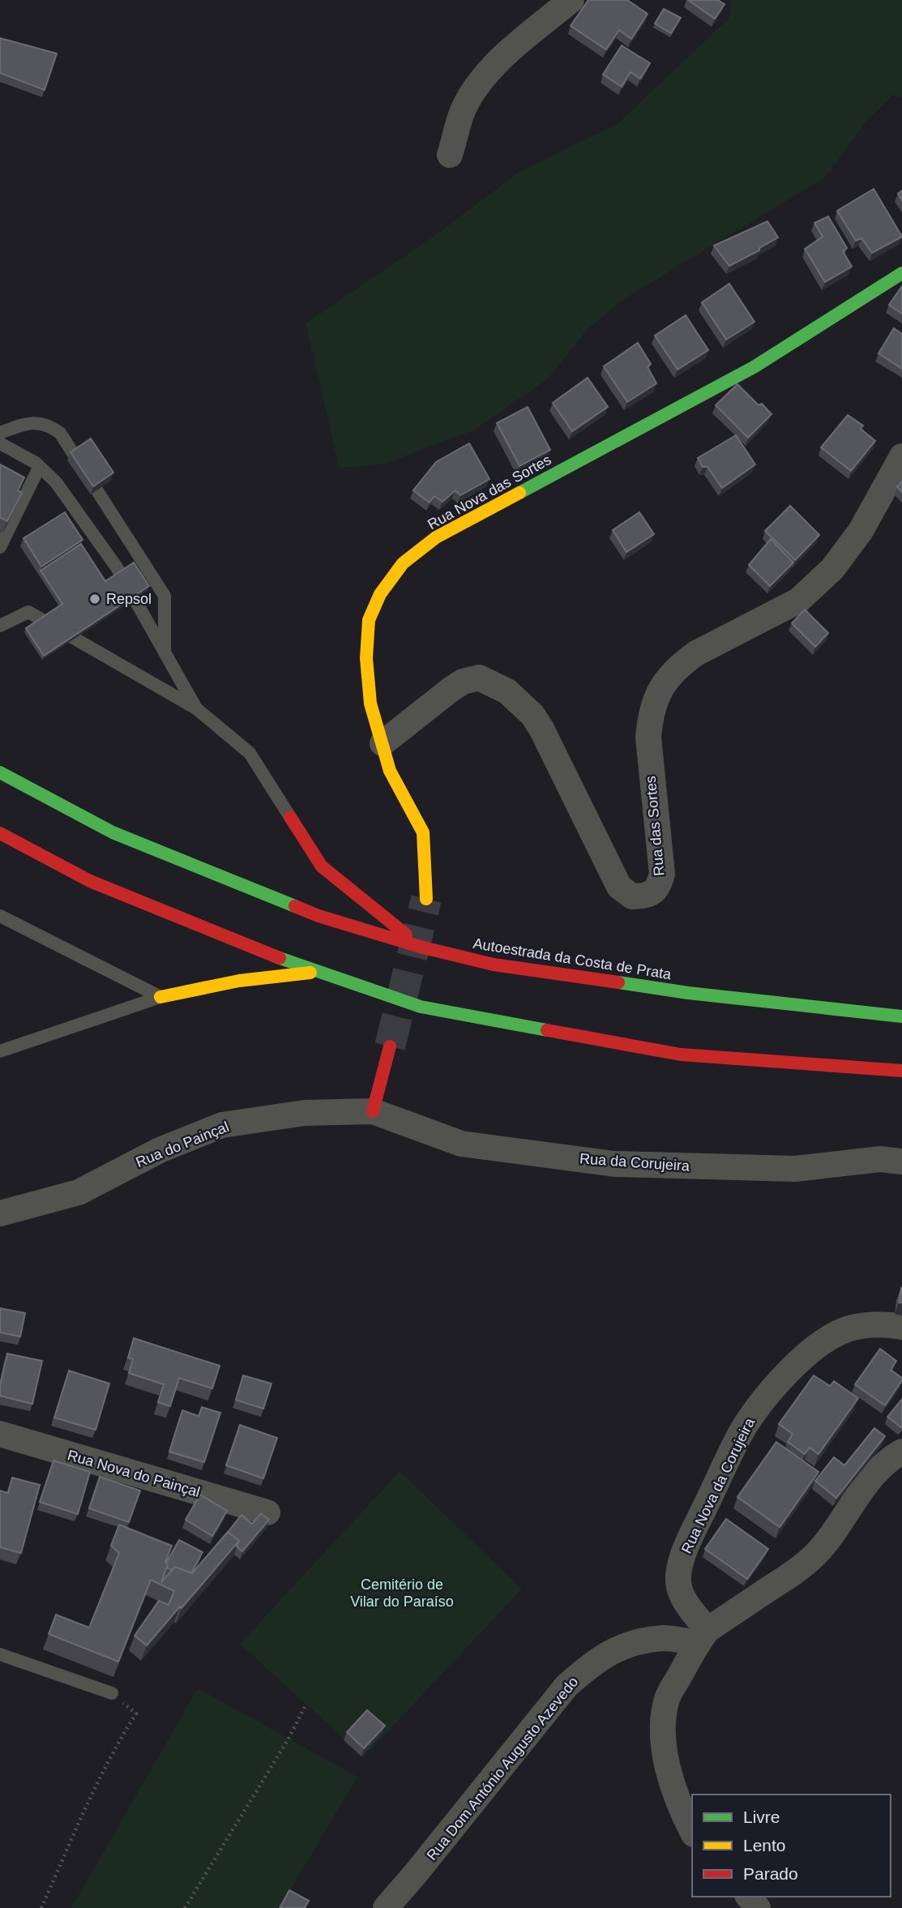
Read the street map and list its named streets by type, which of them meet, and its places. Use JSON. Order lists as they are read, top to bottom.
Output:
{
  "streets": {
    "main road": ["Rua Nova das Sortes", "Autoestrada da Costa de Prata"],
    "street": [
      "Rua das Sortes",
      "Rua do Painçal",
      "Rua da Corujeira",
      "Rua Nova do Painçal",
      "Rua Nova da Corujeira",
      "Rua Dom António Augusto Azevedo"
    ]
  },
  "crossings": [
    ["Rua Nova das Sortes", "Rua das Sortes"],
    ["Rua do Painçal", "Rua da Corujeira"],
    ["Rua Nova da Corujeira", "Rua Dom António Augusto Azevedo"]
  ],
  "parks": ["Cemitério de Vilar do Paraíso"],
  "places": ["Repsol"],
  "legend": ["Livre", "Lento", "Parado"]
}
